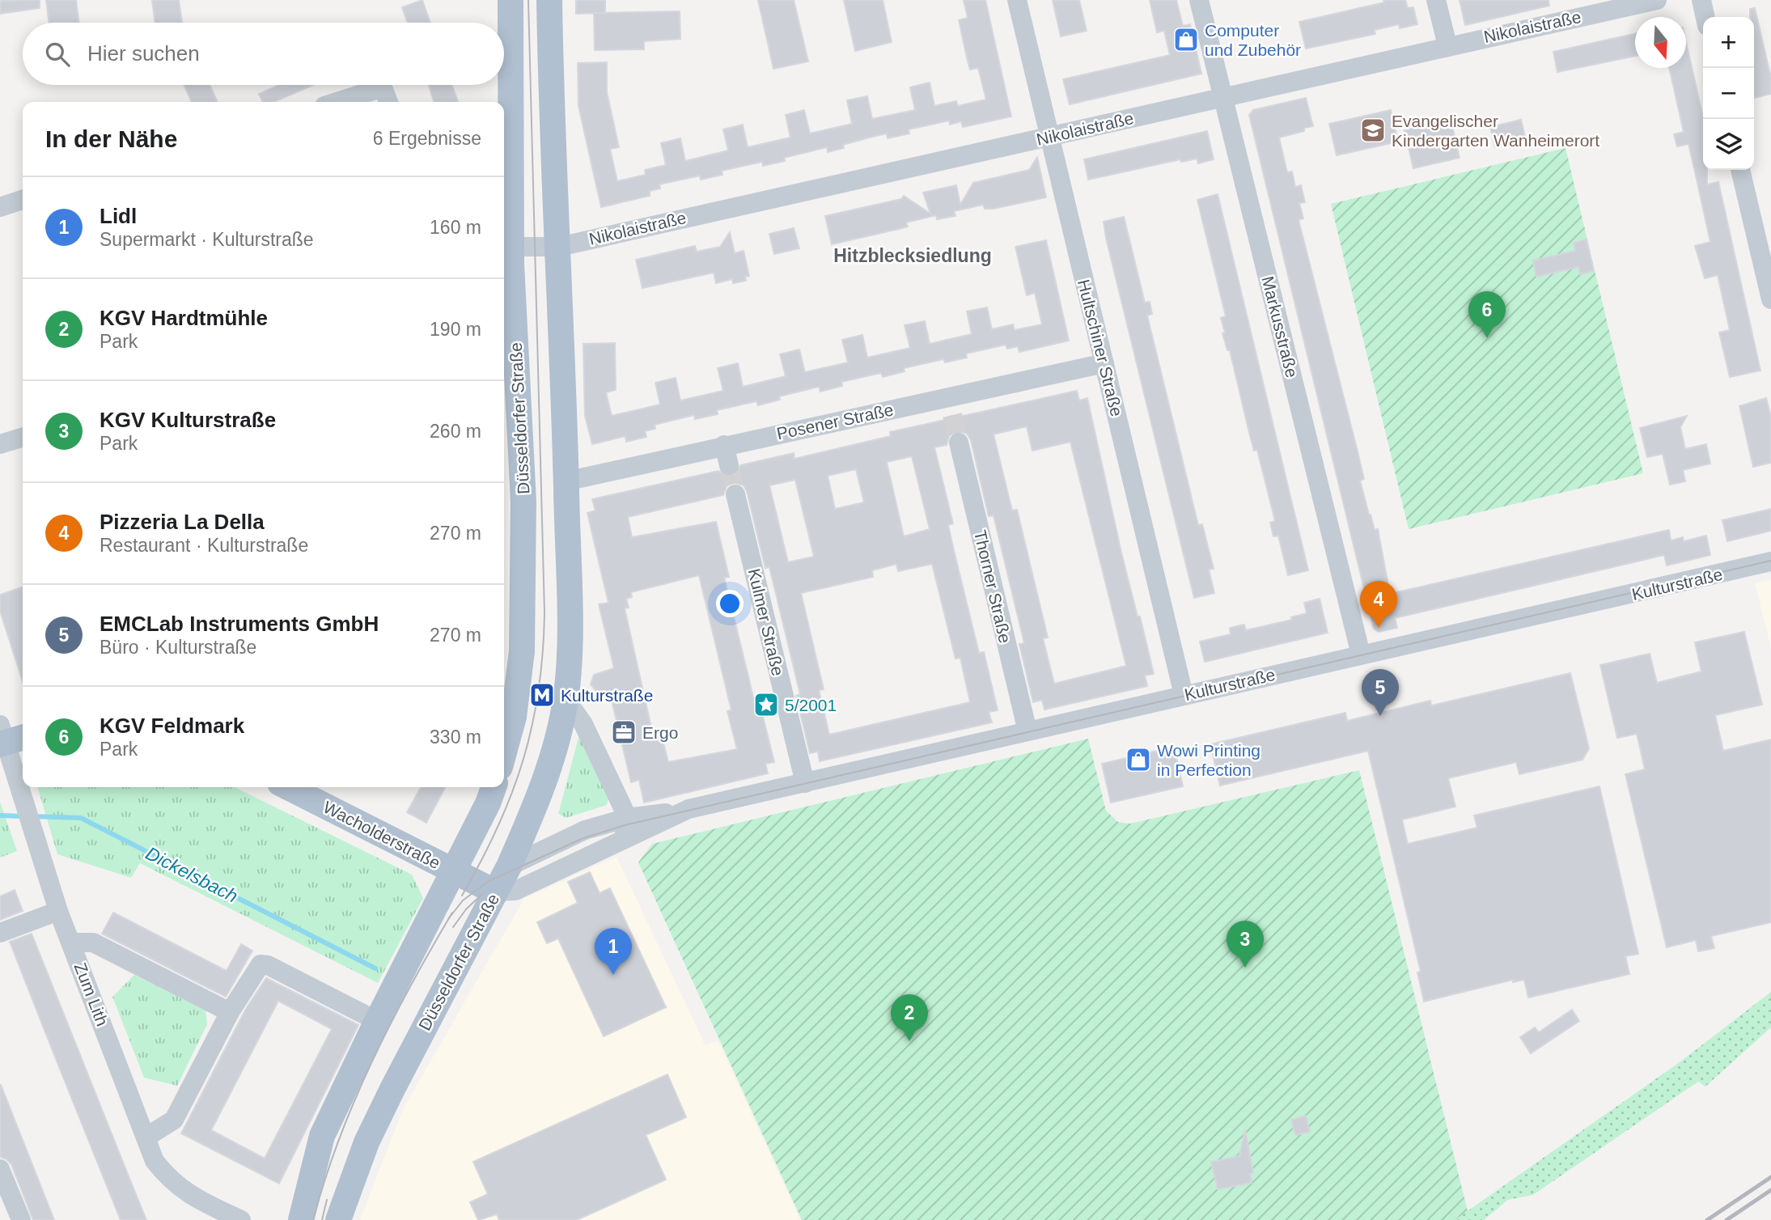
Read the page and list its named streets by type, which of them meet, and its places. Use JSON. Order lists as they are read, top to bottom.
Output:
{
  "streets": {
    "main road": ["Düsseldorfer Straße", "Wacholderstraße"],
    "street": [
      "Nikolaistraße",
      "Markusstraße",
      "Hultschiner Straße",
      "Posener Straße",
      "Kulturstraße",
      "Thorner Straße",
      "Kulmer Straße",
      "Zum Lith"
    ]
  },
  "crossings": [
    ["Nikolaistraße", "Markusstraße"],
    ["Nikolaistraße", "Hultschiner Straße"],
    ["Nikolaistraße", "Düsseldorfer Straße"],
    ["Markusstraße", "Kulturstraße"],
    ["Hultschiner Straße", "Posener Straße"],
    ["Hultschiner Straße", "Kulturstraße"],
    ["Düsseldorfer Straße", "Posener Straße"],
    ["Düsseldorfer Straße", "Kulturstraße"],
    ["Düsseldorfer Straße", "Wacholderstraße"],
    ["Kulturstraße", "Thorner Straße"],
    ["Kulturstraße", "Kulmer Straße"],
    ["Kulturstraße", "Wacholderstraße"]
  ],
  "districts": ["Hitzblecksiedlung"],
  "water": ["Dickelsbach"],
  "places": {
    "shop": ["Computer und Zubehör", "Wowi Printing in Perfection"],
    "school or university": ["Evangelischer Kindergarten Wanheimerort"],
    "metro station": ["Kulturstraße"],
    "place": ["5/2001"],
    "office": ["Ergo"]
  },
  "north": "bottom",
  "page": {
    "map_buttons": ["+", "−"],
    "search": "Hier suchen",
    "heading": ["In der Nähe", "6 Ergebnisse"],
    "list": [
      {
        "mark": "1",
        "name": "Lidl",
        "note": "Supermarkt · Kulturstraße",
        "value": "160 m"
      },
      {
        "mark": "2",
        "name": "KGV Hardtmühle",
        "note": "Park",
        "value": "190 m"
      },
      {
        "mark": "3",
        "name": "KGV Kulturstraße",
        "note": "Park",
        "value": "260 m"
      },
      {
        "mark": "4",
        "name": "Pizzeria La Della",
        "note": "Restaurant · Kulturstraße",
        "value": "270 m"
      },
      {
        "mark": "5",
        "name": "EMCLab Instruments GmbH",
        "note": "Büro · Kulturstraße",
        "value": "270 m"
      },
      {
        "mark": "6",
        "name": "KGV Feldmark",
        "note": "Park",
        "value": "330 m"
      }
    ],
    "pins": [
      "6",
      "4",
      "5",
      "3",
      "1",
      "2"
    ]
  }
}
